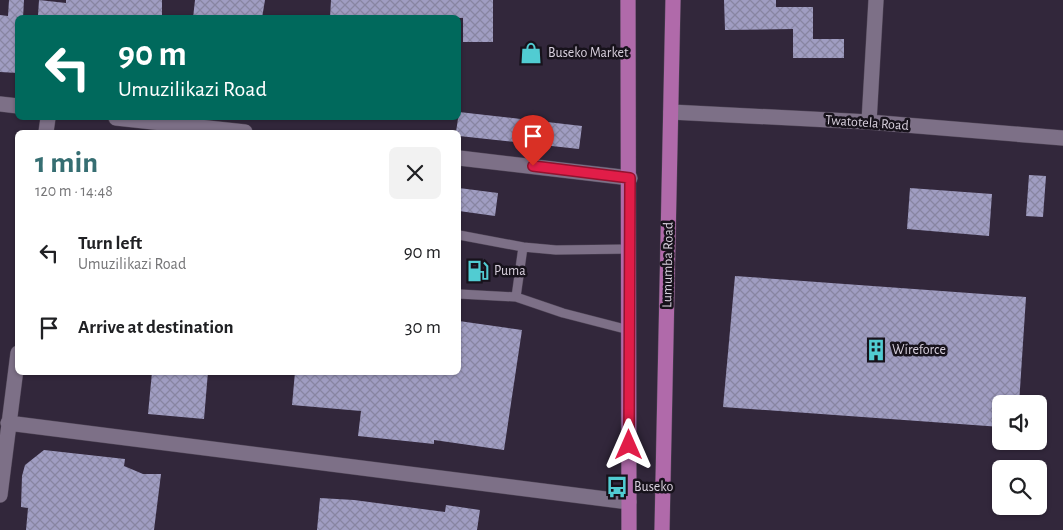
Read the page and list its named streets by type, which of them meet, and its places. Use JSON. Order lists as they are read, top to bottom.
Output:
{
  "streets": {
    "main road": ["Lumumba Road"],
    "street": ["Twatotela Road"]
  },
  "crossings": [
    ["Twatotela Road", "Lumumba Road"]
  ],
  "places": {
    "shop": ["Buseko Market"],
    "fuel station": ["Puma"],
    "building": ["Wireforce"],
    "bus stop": ["Buseko"]
  },
  "page": {
    "turn": ["90 m", "Umuzilikazi Road"],
    "heading": ["1 min", "120 m · 14:48"],
    "list": [
      {
        "name": "Turn left",
        "note": "Umuzilikazi Road",
        "value": "90 m"
      },
      {
        "name": "Arrive at destination",
        "value": "30 m"
      }
    ]
  }
}
